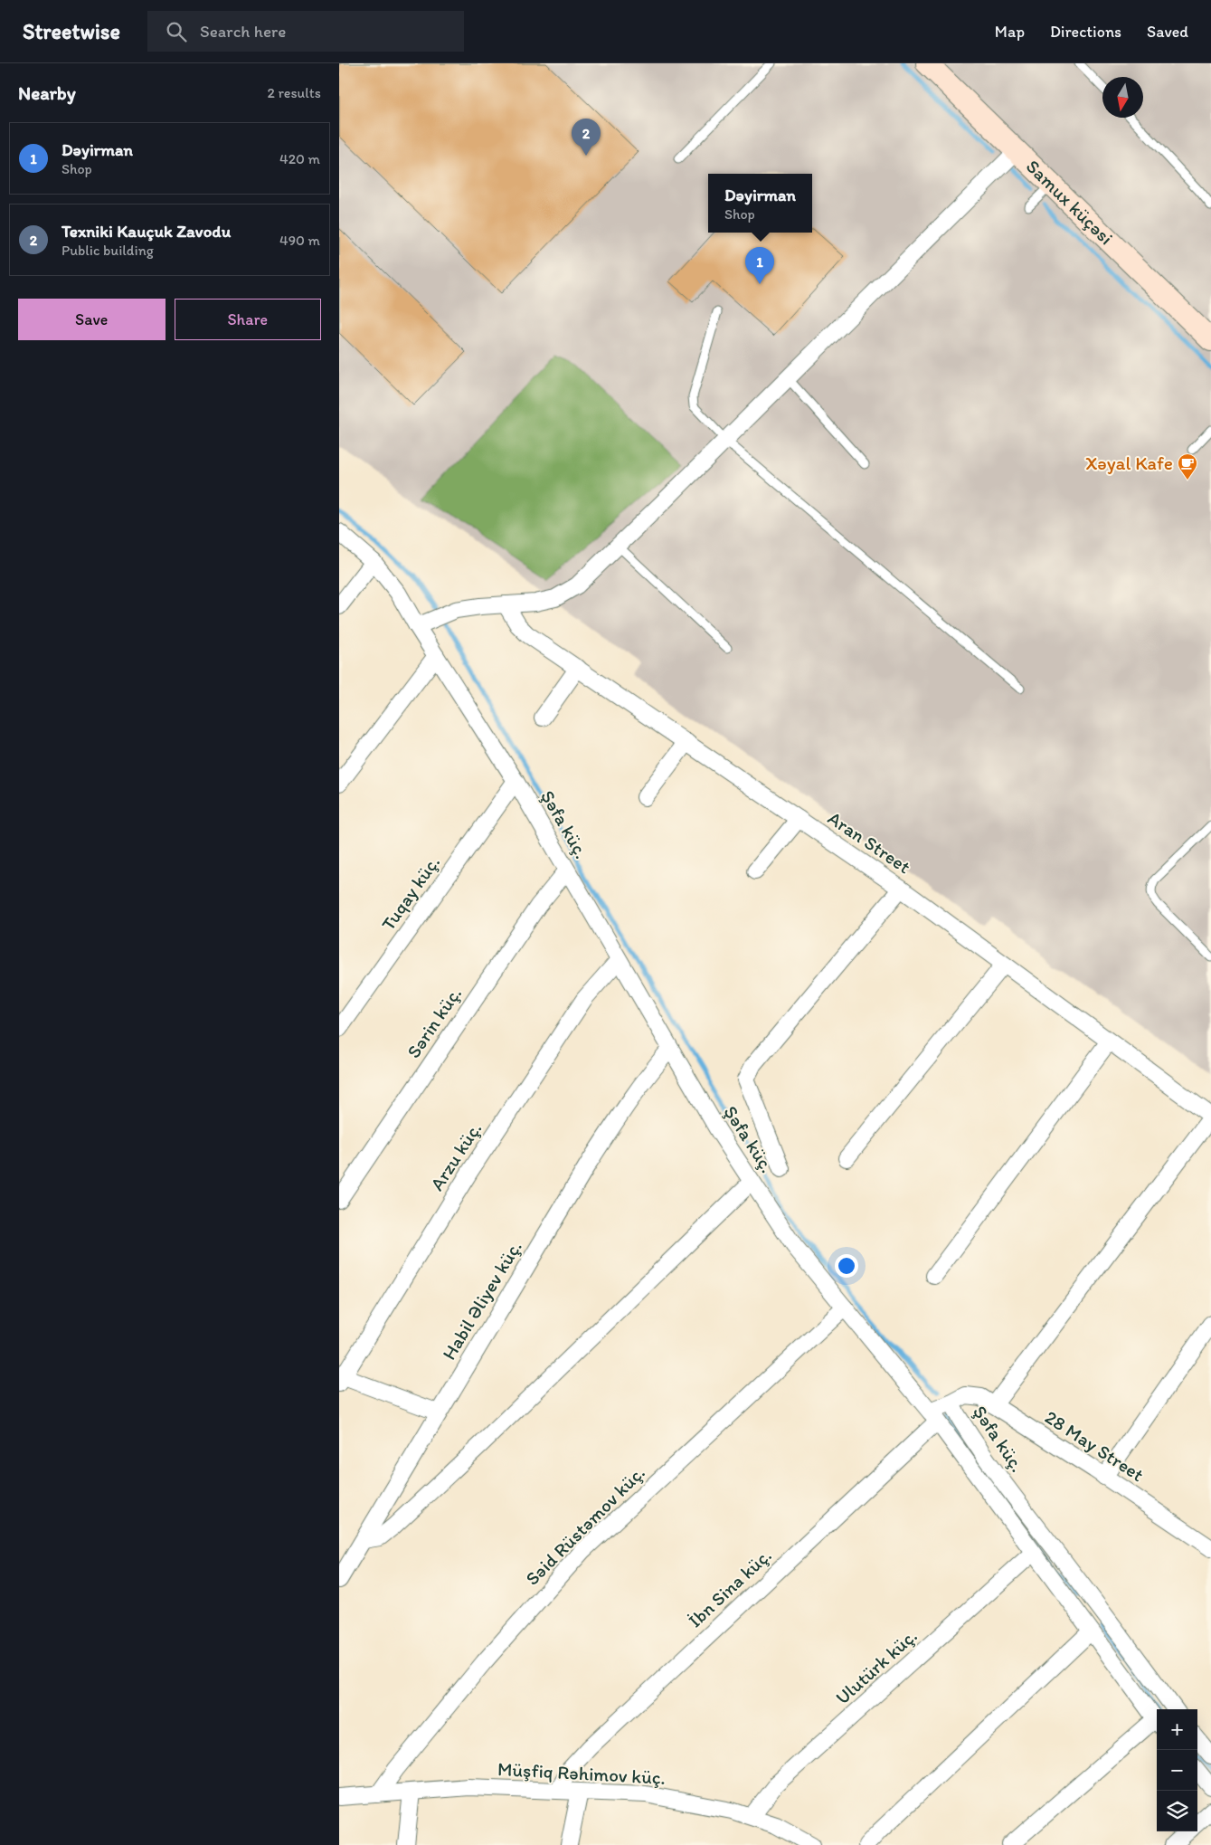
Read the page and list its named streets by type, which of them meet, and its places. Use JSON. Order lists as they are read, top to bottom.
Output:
{
  "streets": {
    "main road": ["Samux küçəsi"],
    "street": [
      "Şəfa küç.",
      "Aran Street",
      "Tuqay küç.",
      "Sərin küç.",
      "Arzu küç.",
      "Habil Əliyev küç.",
      "28 May Street",
      "Səid Rüstəmov küç.",
      "İbn Sina küç.",
      "Ulutürk küç.",
      "Müşfiq Rəhimov küç."
    ]
  },
  "crossings": [
    ["Şəfa küç.", "Tuqay küç."],
    ["Şəfa küç.", "Sərin küç."],
    ["Şəfa küç.", "Arzu küç."],
    ["Şəfa küç.", "Habil Əliyev küç."],
    ["Şəfa küç.", "28 May Street"],
    ["Şəfa küç.", "Səid Rüstəmov küç."],
    ["Şəfa küç.", "İbn Sina küç."],
    ["Səid Rüstəmov küç.", "Müşfiq Rəhimov küç."],
    ["İbn Sina küç.", "Müşfiq Rəhimov küç."],
    ["Ulutürk küç.", "Müşfiq Rəhimov küç."]
  ],
  "places": {
    "cafe": ["Xəyal Kafe"]
  },
  "north": "bottom",
  "page": {
    "header": "Streetwise",
    "search": "Search here",
    "nav": ["Map", "Directions", "Saved"],
    "heading": ["Nearby", "2 results"],
    "pins": ["2", "1"],
    "list": [
      {
        "mark": "1",
        "name": "Dəyirman",
        "note": "Shop",
        "value": "420 m"
      },
      {
        "mark": "2",
        "name": "Texniki Kauçuk Zavodu",
        "note": "Public building",
        "value": "490 m"
      }
    ],
    "popup": ["Dəyirman", "Shop"],
    "buttons": ["Save", "Share"],
    "map_buttons": ["+", "−"]
  }
}
